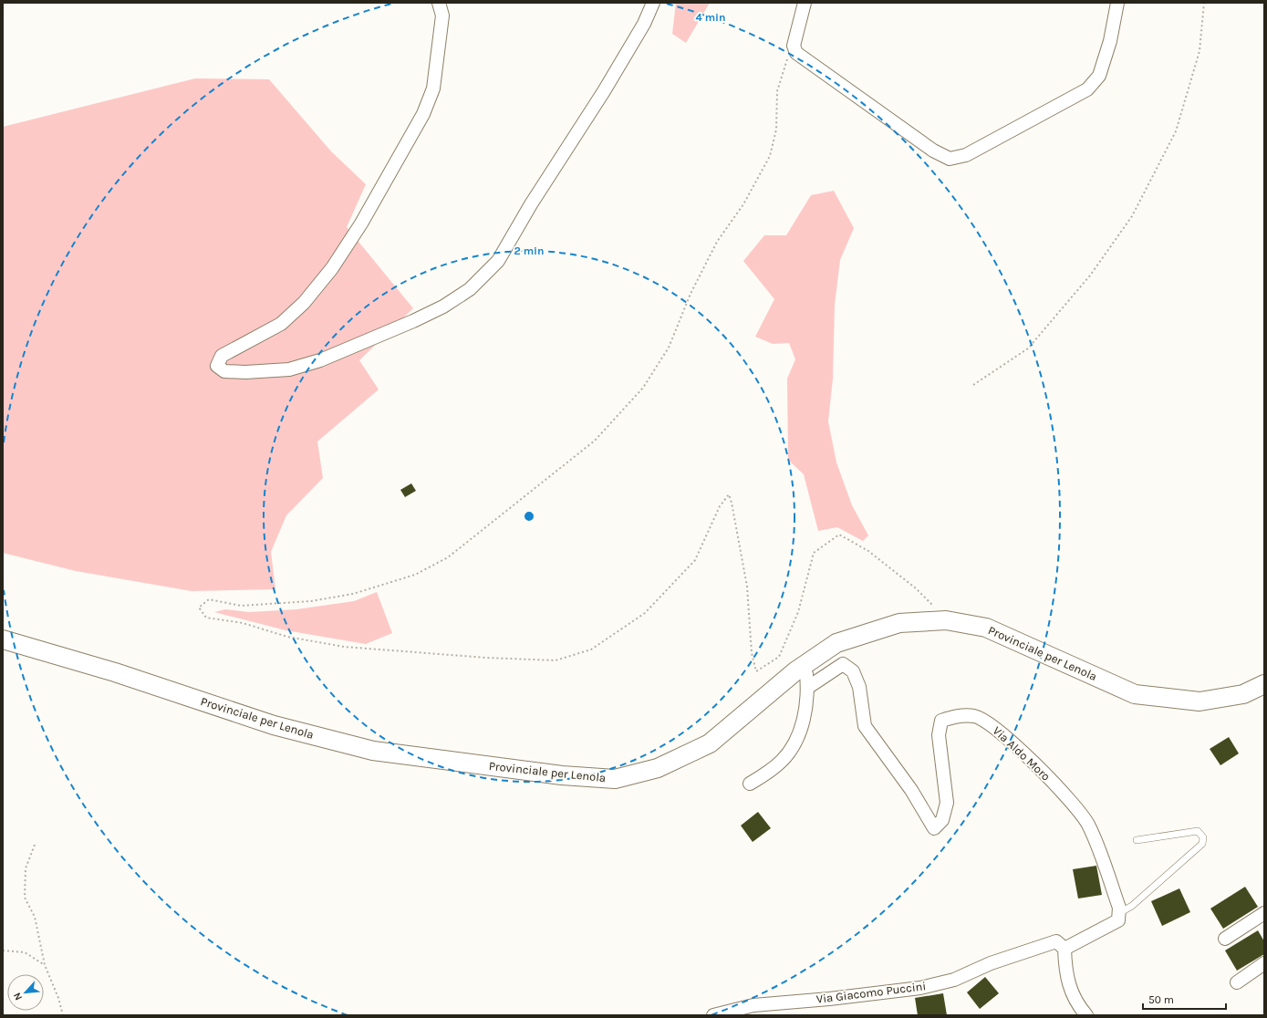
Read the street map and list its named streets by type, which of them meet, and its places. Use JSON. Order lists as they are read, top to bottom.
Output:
{
  "streets": {
    "main road": ["Provinciale per Lenola"],
    "street": ["Via Aldo Moro", "Via Giacomo Puccini"]
  },
  "scale_bar": "50 m",
  "north": "bottom left",
  "rings": ["4 min", "2 min"]
}
